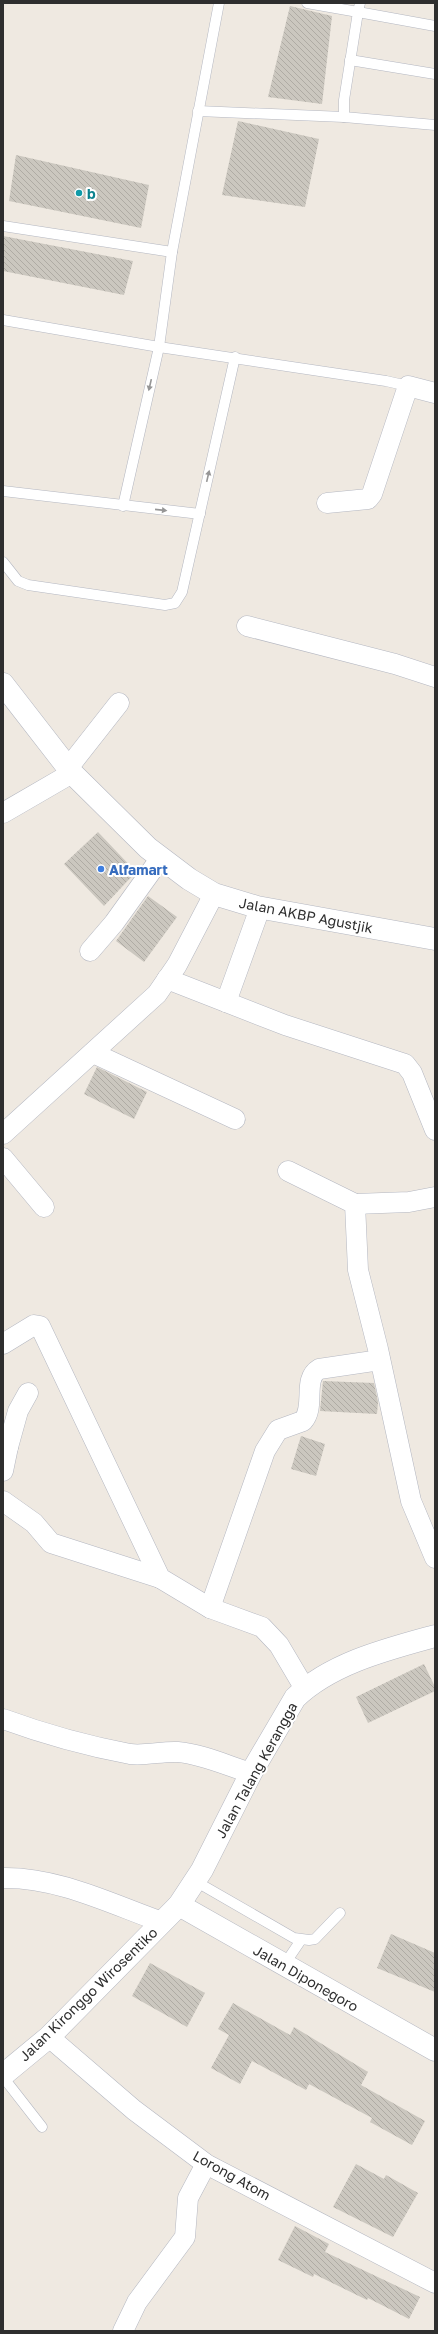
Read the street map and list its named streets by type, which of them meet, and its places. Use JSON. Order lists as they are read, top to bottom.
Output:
{
  "streets": {
    "street": [
      "Jalan AKBP Agustjik",
      "Jalan Talang Kerangga",
      "Jalan Diponegoro",
      "Jalan Kironggo Wirosentiko",
      "Lorong Atom"
    ]
  },
  "crossings": [
    ["Jalan Talang Kerangga", "Jalan Diponegoro"],
    ["Jalan Talang Kerangga", "Jalan Kironggo Wirosentiko"],
    ["Jalan Diponegoro", "Jalan Kironggo Wirosentiko"],
    ["Jalan Kironggo Wirosentiko", "Lorong Atom"]
  ],
  "places": ["b", "Alfamart"]
}
